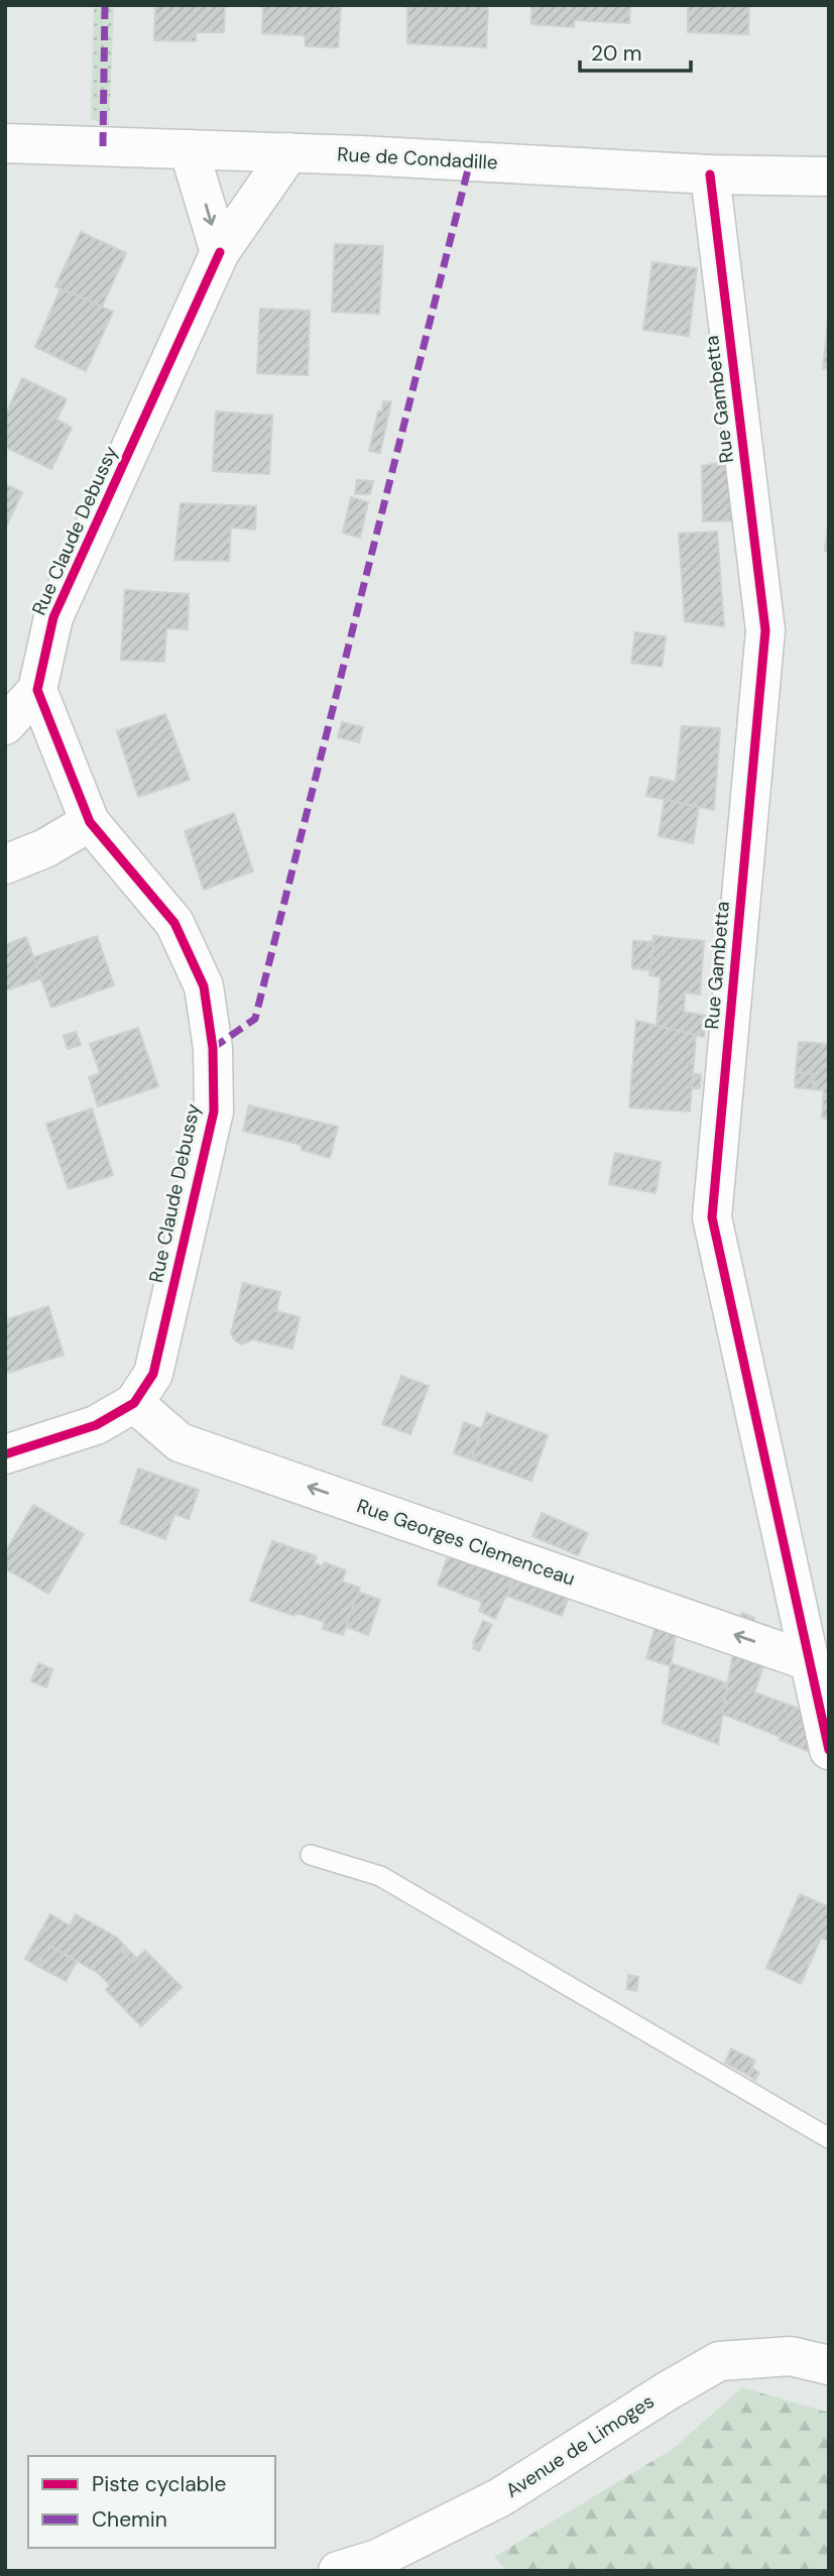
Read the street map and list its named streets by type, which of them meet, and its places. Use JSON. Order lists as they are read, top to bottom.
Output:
{
  "streets": {
    "street": [
      "Rue de Condadille",
      "Rue Gambetta",
      "Rue Claude Debussy",
      "Rue Georges Clemenceau",
      "Avenue de Limoges"
    ]
  },
  "crossings": [
    ["Rue de Condadille", "Rue Gambetta"],
    ["Rue de Condadille", "Rue Claude Debussy"],
    ["Rue Gambetta", "Rue Georges Clemenceau"],
    ["Rue Claude Debussy", "Rue Georges Clemenceau"]
  ],
  "one_way": ["Rue Georges Clemenceau"],
  "legend": ["Piste cyclable", "Chemin"],
  "scale_bar": "20 m"
}
